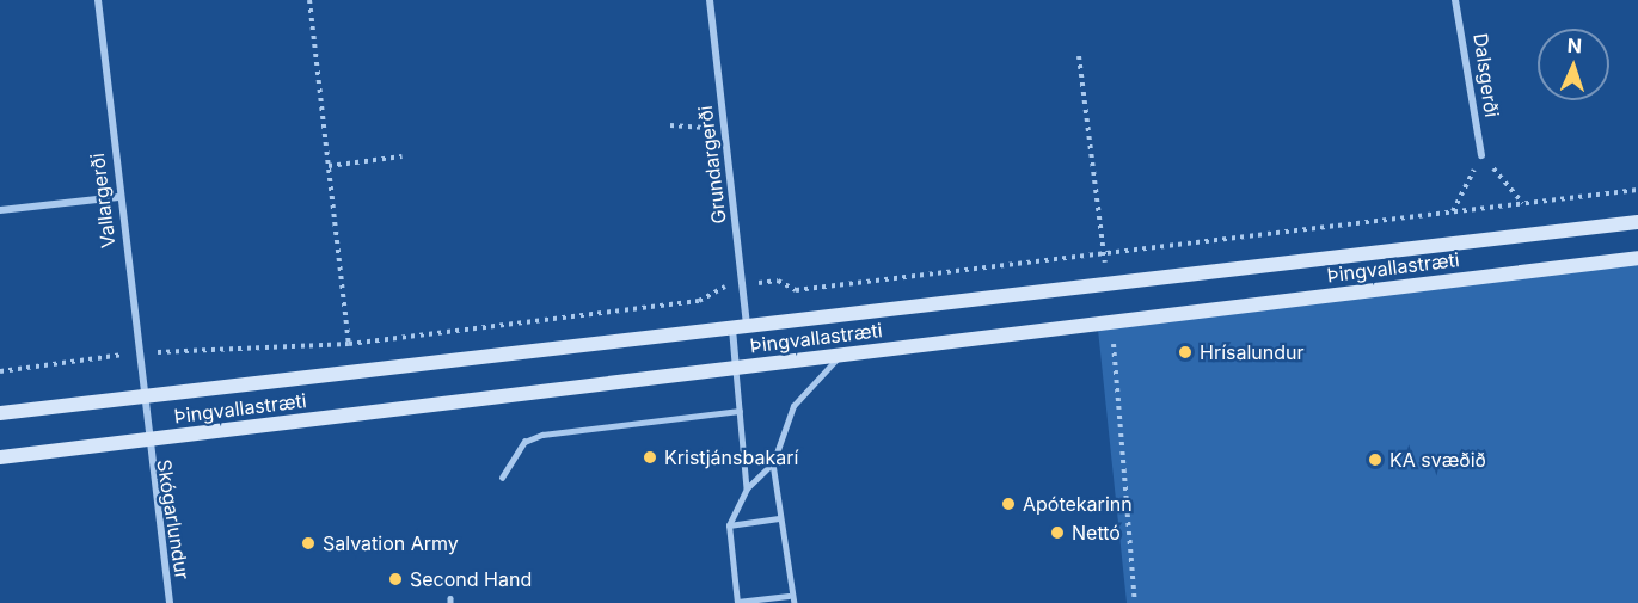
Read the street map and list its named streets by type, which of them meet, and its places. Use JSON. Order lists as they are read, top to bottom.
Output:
{
  "streets": {
    "main road": ["Þingvallastræti"],
    "street": [
      "Dalsgerði",
      "Grundargerði",
      "Vallargerði",
      "Skógarlundur"
    ]
  },
  "crossings": [
    ["Grundargerði", "Þingvallastræti"],
    ["Vallargerði", "Þingvallastræti"],
    ["Vallargerði", "Skógarlundur"],
    ["Þingvallastræti", "Skógarlundur"]
  ],
  "places": [
    "Hrísalundur",
    "Kristjánsbakarí",
    "KA svæðið",
    "Apótekarinn",
    "Nettó",
    "Salvation Army",
    "Second Hand"
  ],
  "north": "top"
}
